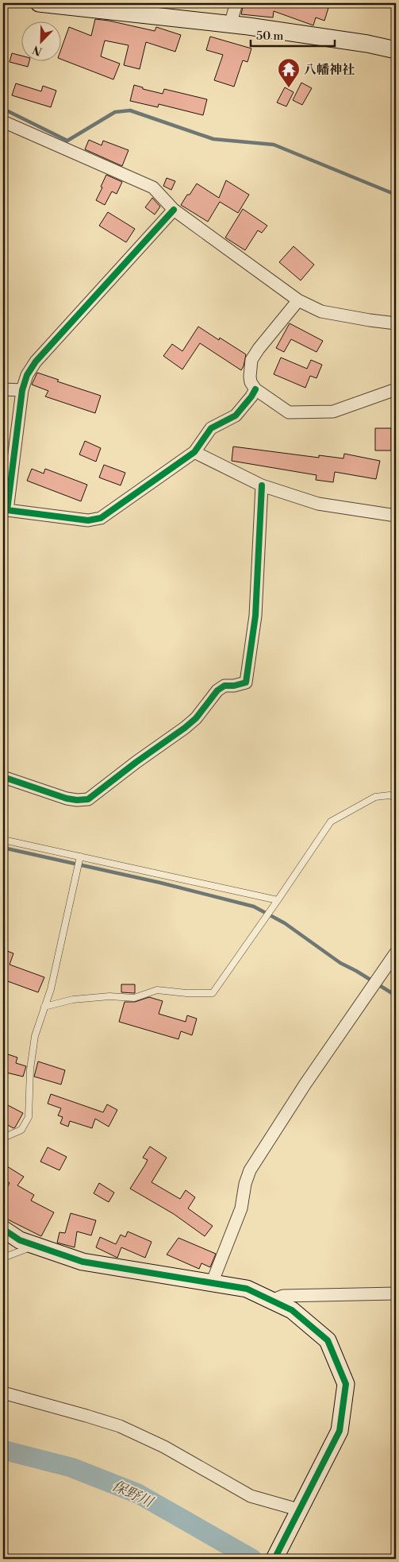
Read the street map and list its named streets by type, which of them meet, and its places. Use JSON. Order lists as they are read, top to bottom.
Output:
{
  "water": ["保野川"],
  "places": {
    "temple": ["八幡神社"]
  },
  "scale_bar": "50 m",
  "north": "bottom left"
}
